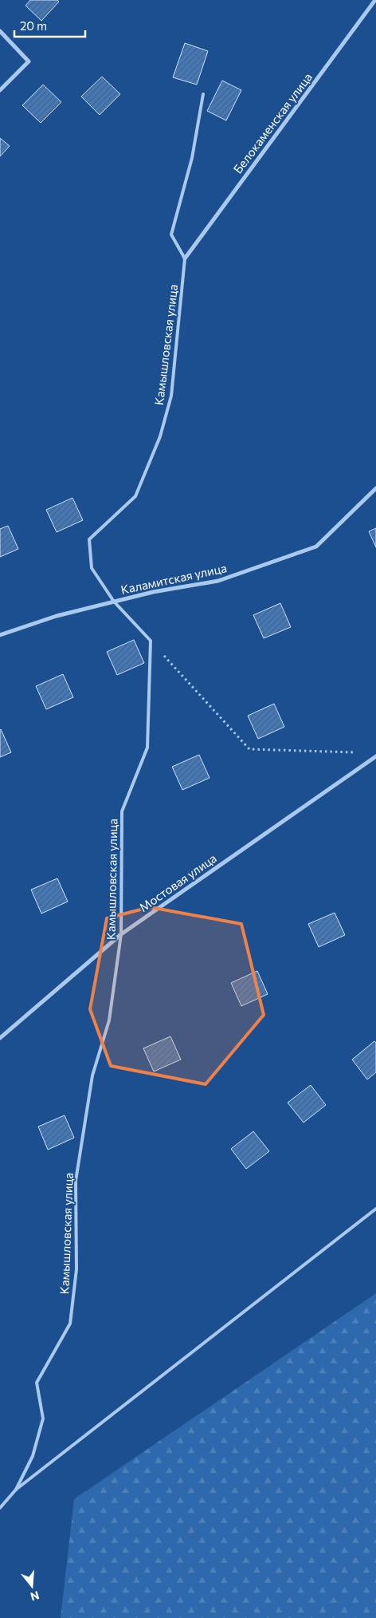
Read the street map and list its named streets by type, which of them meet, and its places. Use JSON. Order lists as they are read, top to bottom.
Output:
{
  "streets": {
    "street": ["Белокаменская улица", "Каламитская улица", "Мостовая улица"],
    "lane": ["Камышловская улица"]
  },
  "crossings": [
    ["Белокаменская улица", "Камышловская улица"],
    ["Камышловская улица", "Каламитская улица"],
    ["Камышловская улица", "Мостовая улица"]
  ],
  "scale_bar": "20 m",
  "north": "bottom"
}
